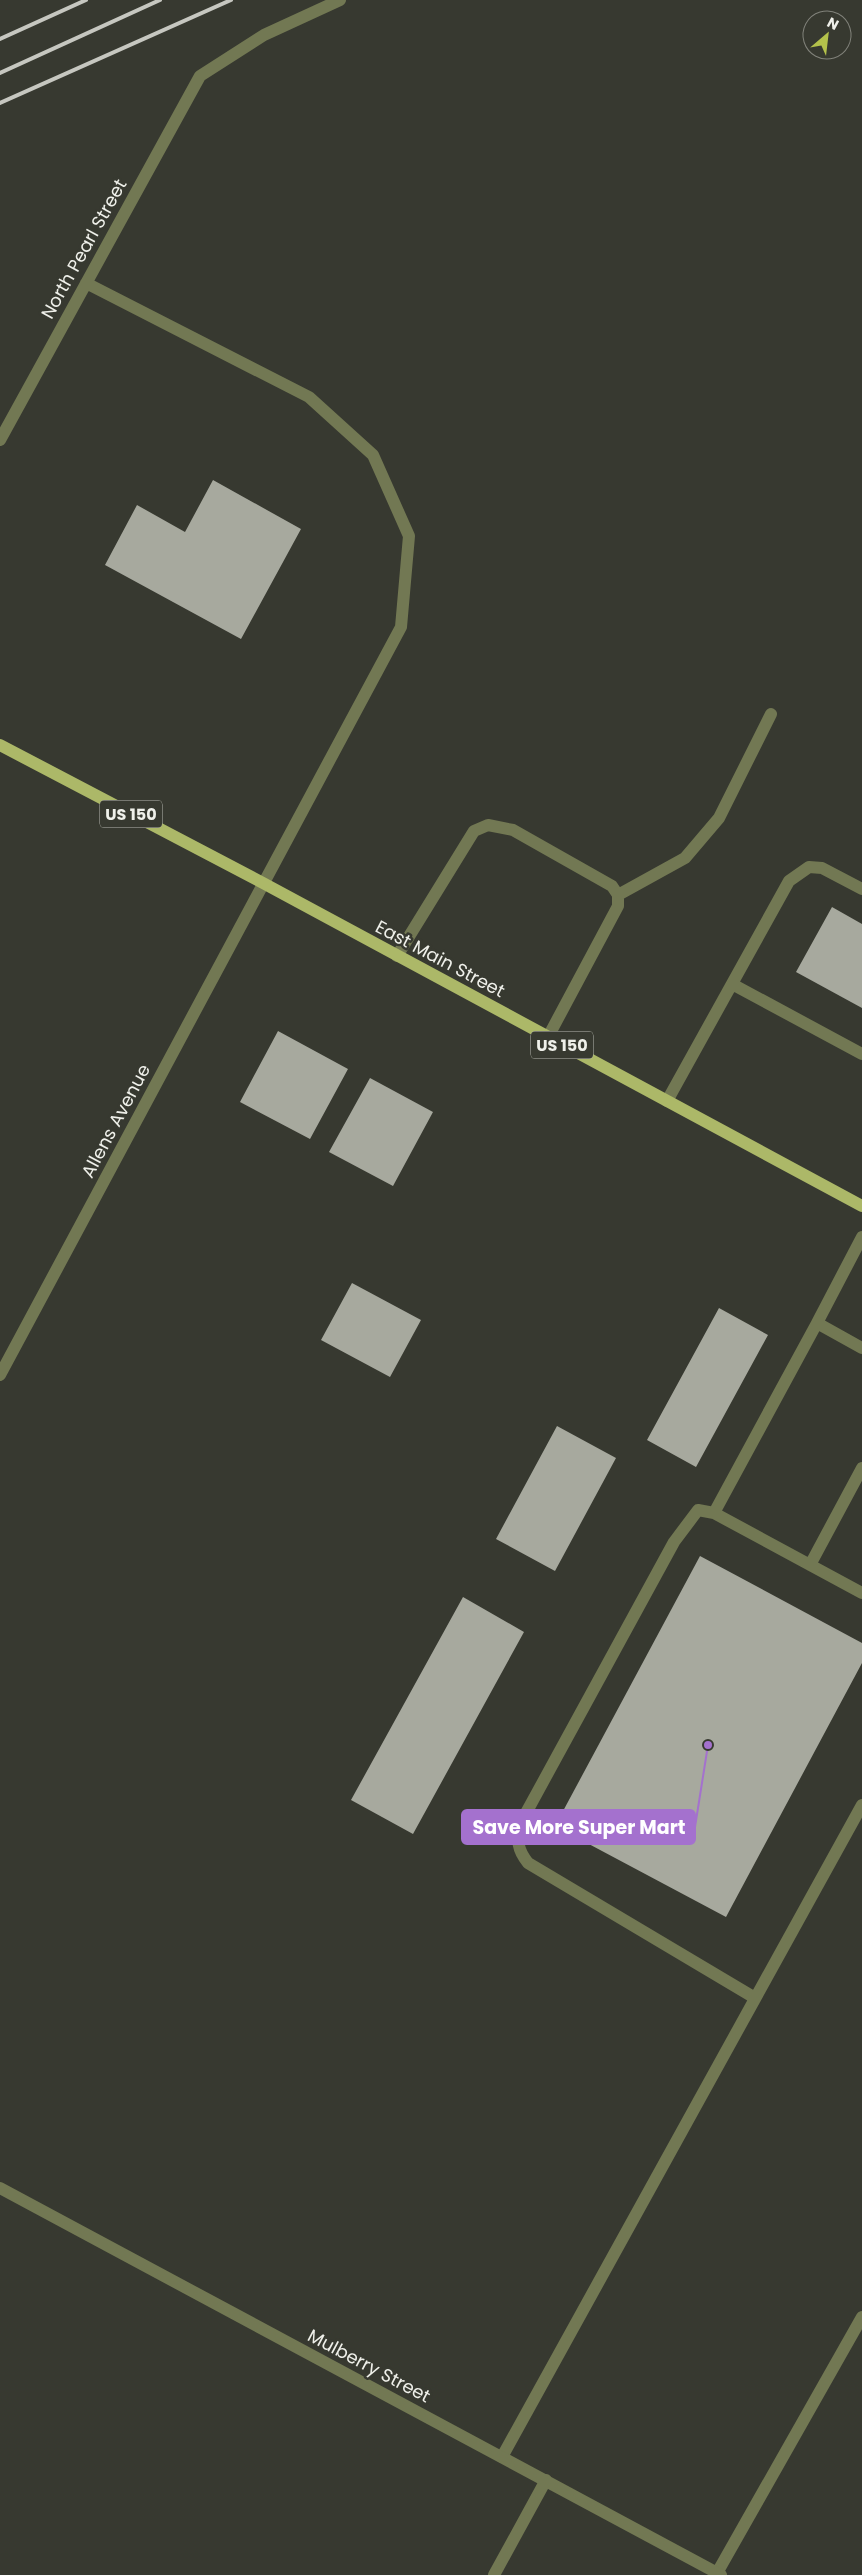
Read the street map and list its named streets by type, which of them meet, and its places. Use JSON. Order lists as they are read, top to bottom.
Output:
{
  "streets": {
    "main road": ["US 150", "East Main Street"],
    "street": ["North Pearl Street", "Allens Avenue", "Mulberry Street"]
  },
  "crossings": [
    ["North Pearl Street", "Allens Avenue"],
    ["East Main Street", "Allens Avenue"]
  ],
  "places": ["Save More Super Mart"],
  "north": "top right"
}
